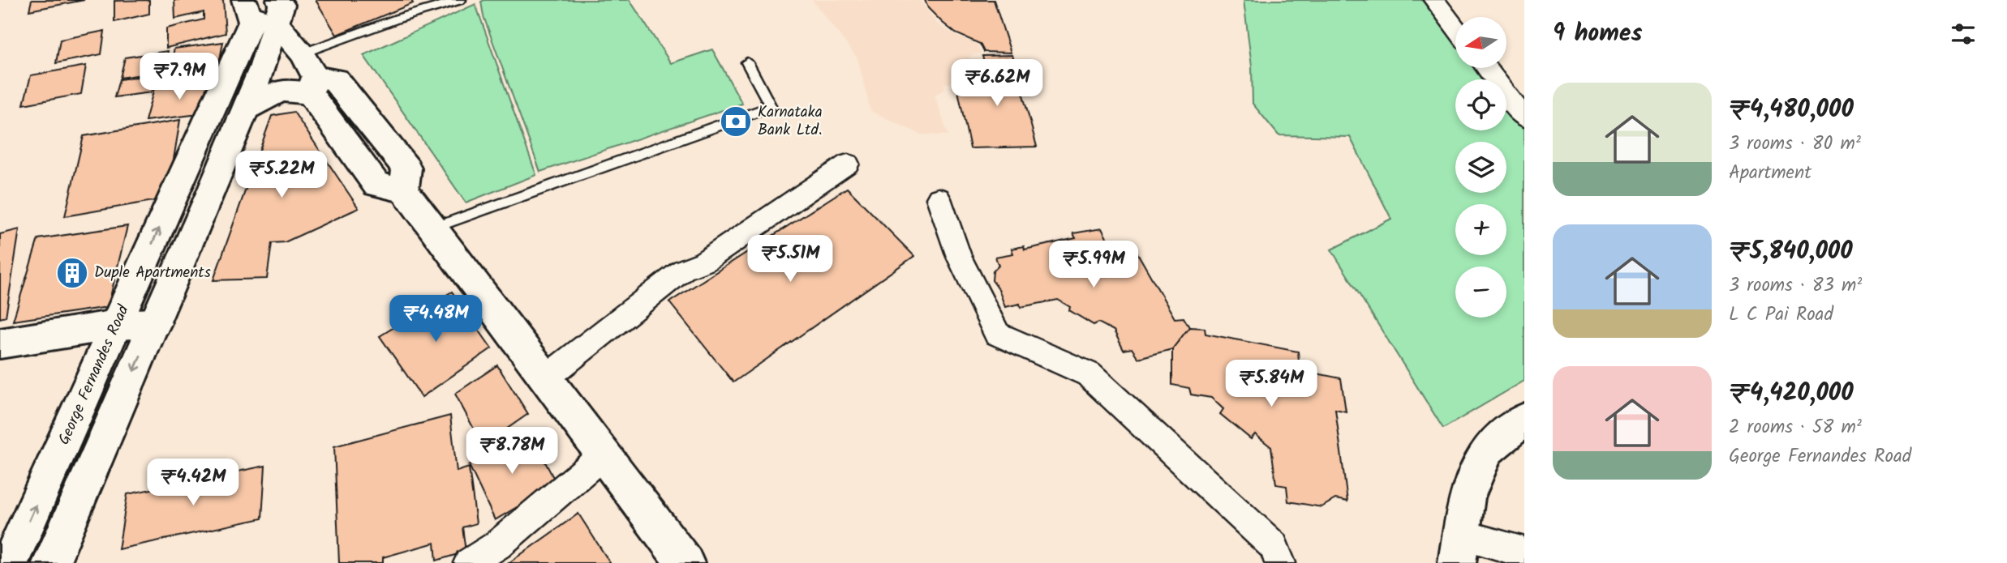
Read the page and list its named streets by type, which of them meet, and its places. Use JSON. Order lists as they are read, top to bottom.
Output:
{
  "streets": {
    "main road": ["George Fernandes Road"]
  },
  "places": {
    "bank": ["Karnataka Bank Ltd."],
    "building": ["Duple Apartments"]
  },
  "north": "left",
  "page": {
    "heading": "9 homes",
    "map_buttons": ["+", "−"],
    "price": [
      "₹7.9M",
      "₹6.62M",
      "₹5.22M",
      "₹5.51M",
      "₹5.99M",
      "₹4.48M",
      "₹5.84M",
      "₹8.78M",
      "₹4.42M"
    ],
    "list": [
      {
        "name": "₹4,480,000",
        "note": "3 rooms · 80 m² · Apartment"
      },
      {
        "name": "₹5,840,000",
        "note": "3 rooms · 83 m² · L C Pai Road"
      },
      {
        "name": "₹4,420,000",
        "note": "2 rooms · 58 m² · George Fernandes Road"
      }
    ]
  }
}
